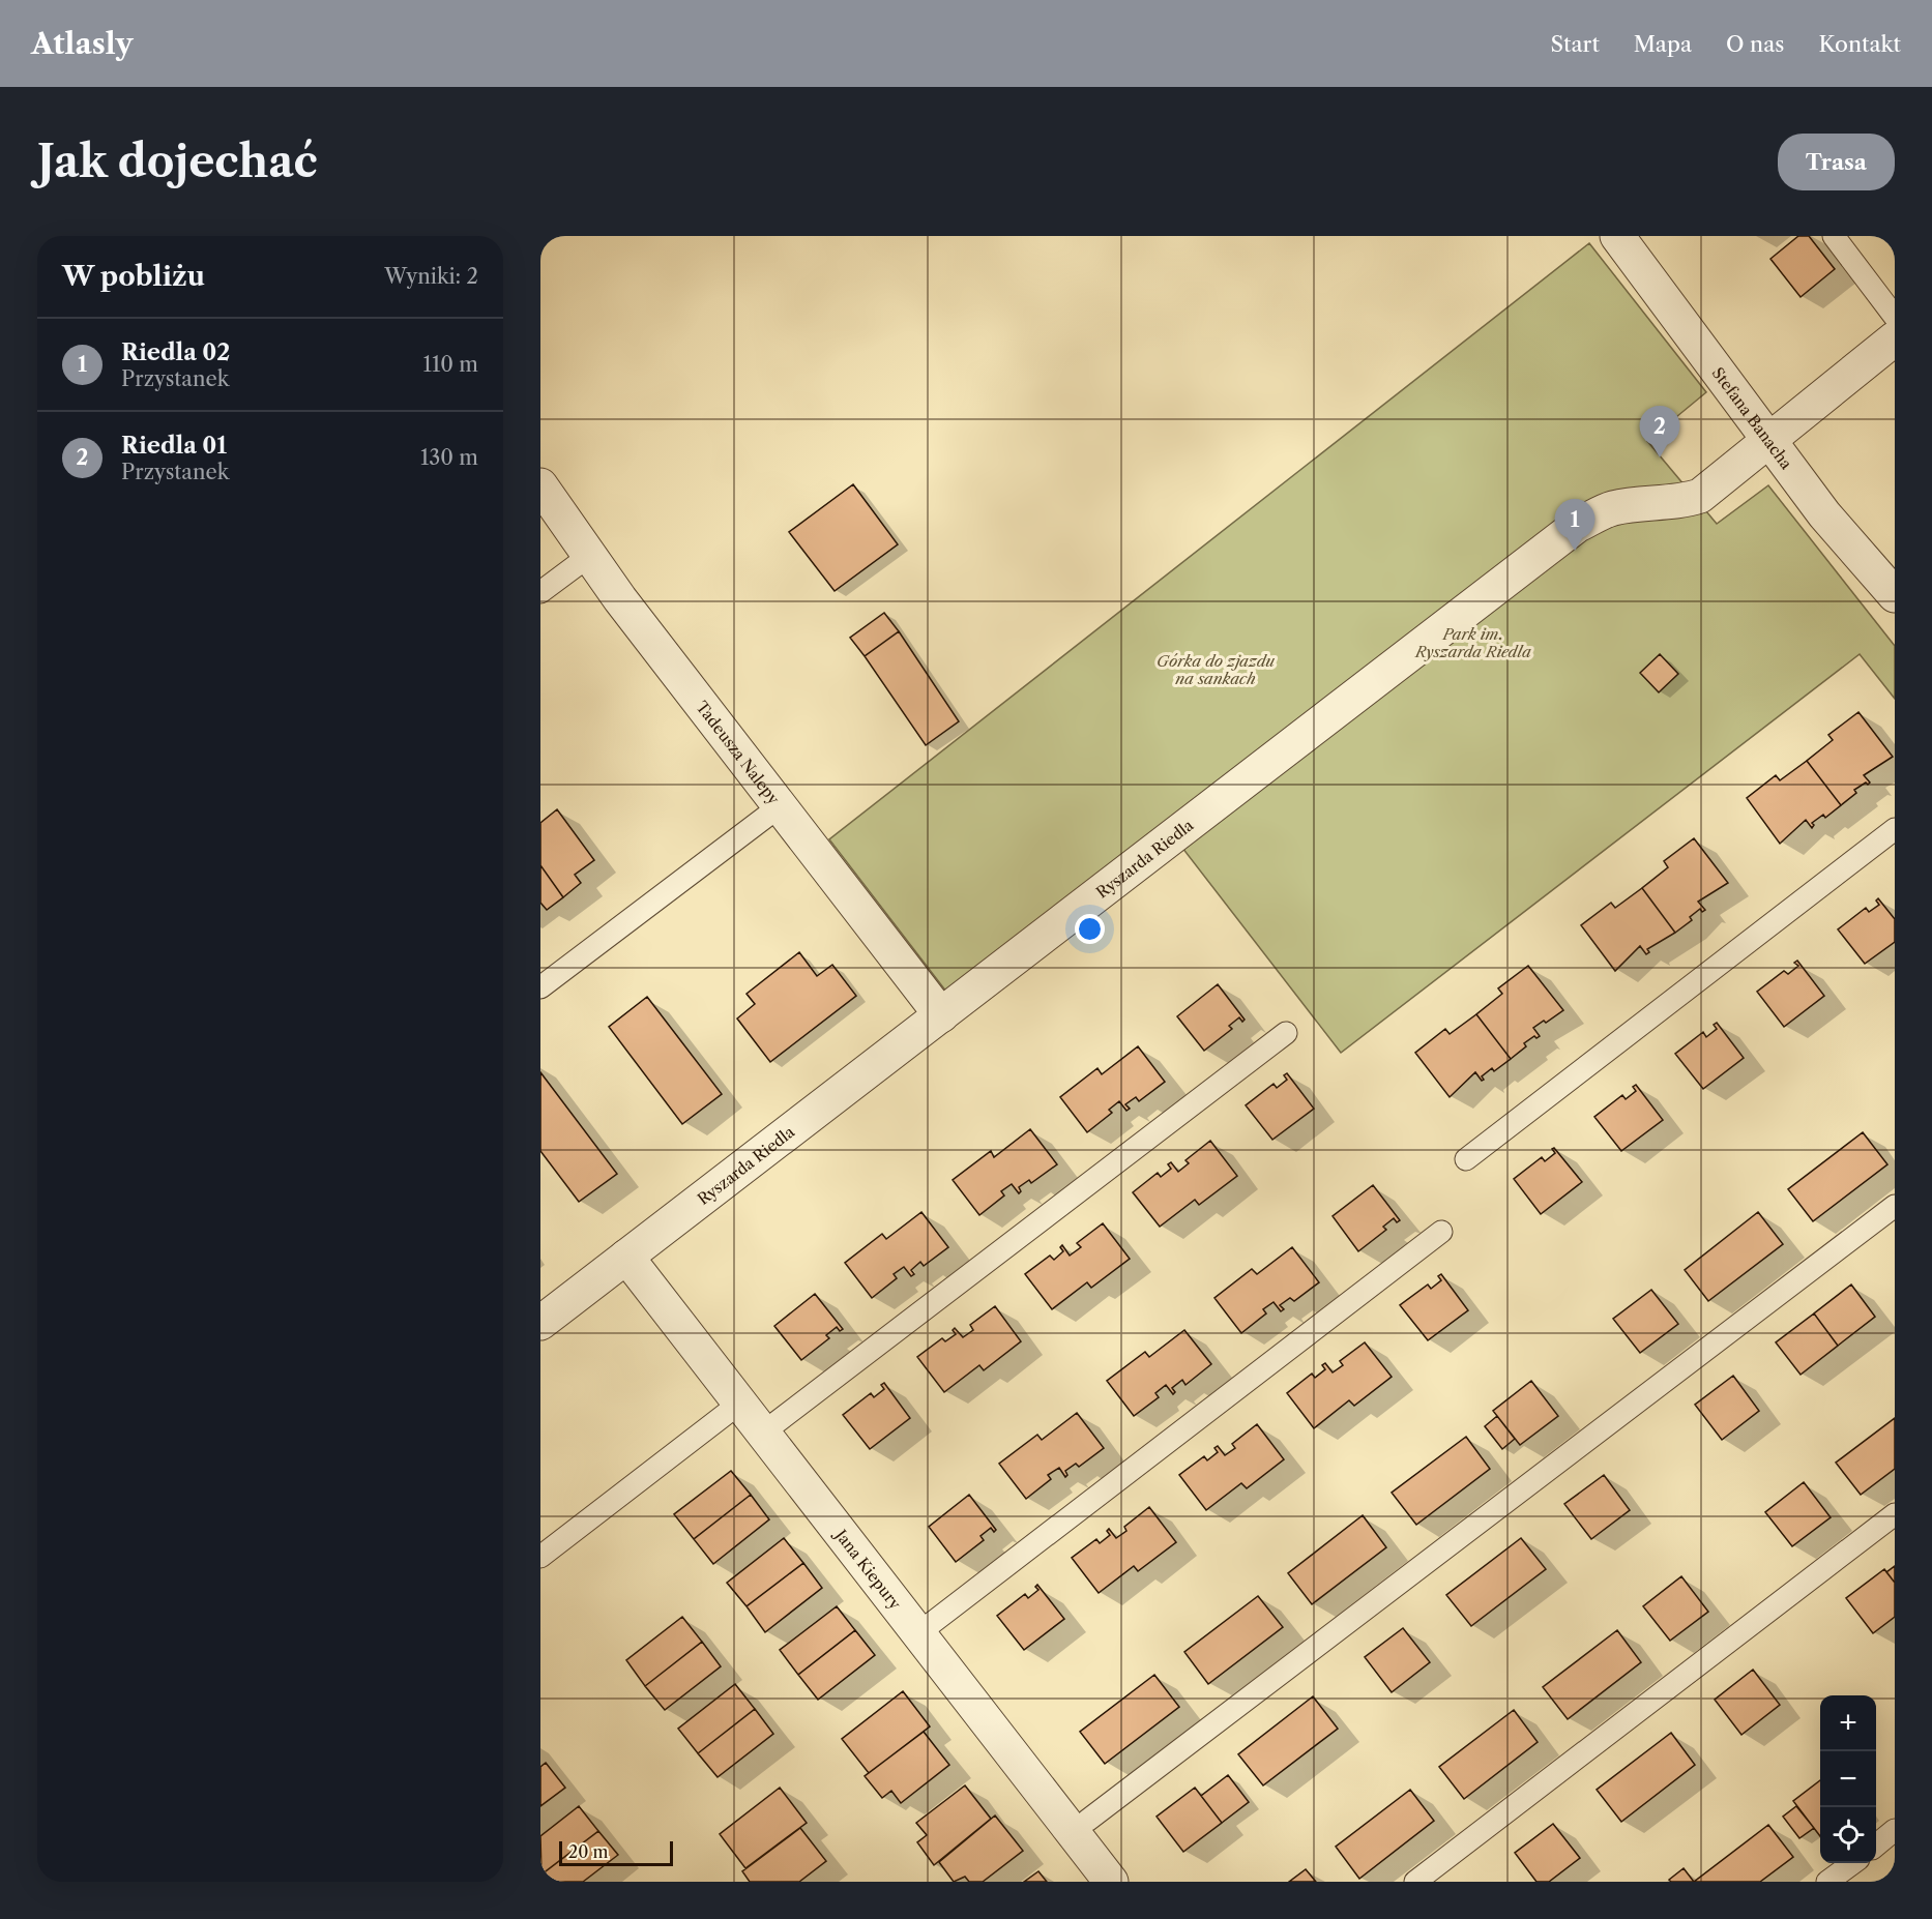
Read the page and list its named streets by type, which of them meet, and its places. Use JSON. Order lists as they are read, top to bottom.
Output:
{
  "streets": {
    "street": [
      "Stefana Banacha",
      "Tadeusza Nalepy",
      "Ryszarda Riedla",
      "Jana Kiepury"
    ]
  },
  "crossings": [
    ["Stefana Banacha", "Ryszarda Riedla"],
    ["Tadeusza Nalepy", "Ryszarda Riedla"],
    ["Ryszarda Riedla", "Jana Kiepury"]
  ],
  "parks": ["Park im. Ryszarda Riedla", "Górka do zjazdu na sankach"],
  "scale_bar": "20 m",
  "page": {
    "header": "Atlasly",
    "nav": [
      "Start",
      "Mapa",
      "O nas",
      "Kontakt"
    ],
    "buttons": "Trasa",
    "title": "Jak dojechać",
    "heading": ["W pobliżu", "Wyniki: 2"],
    "list": [
      {
        "mark": "1",
        "name": "Riedla 02",
        "note": "Przystanek",
        "value": "110 m"
      },
      {
        "mark": "2",
        "name": "Riedla 01",
        "note": "Przystanek",
        "value": "130 m"
      }
    ],
    "pins": ["2", "1"],
    "map_buttons": ["+", "−"],
    "scale": "20 m"
  }
}
